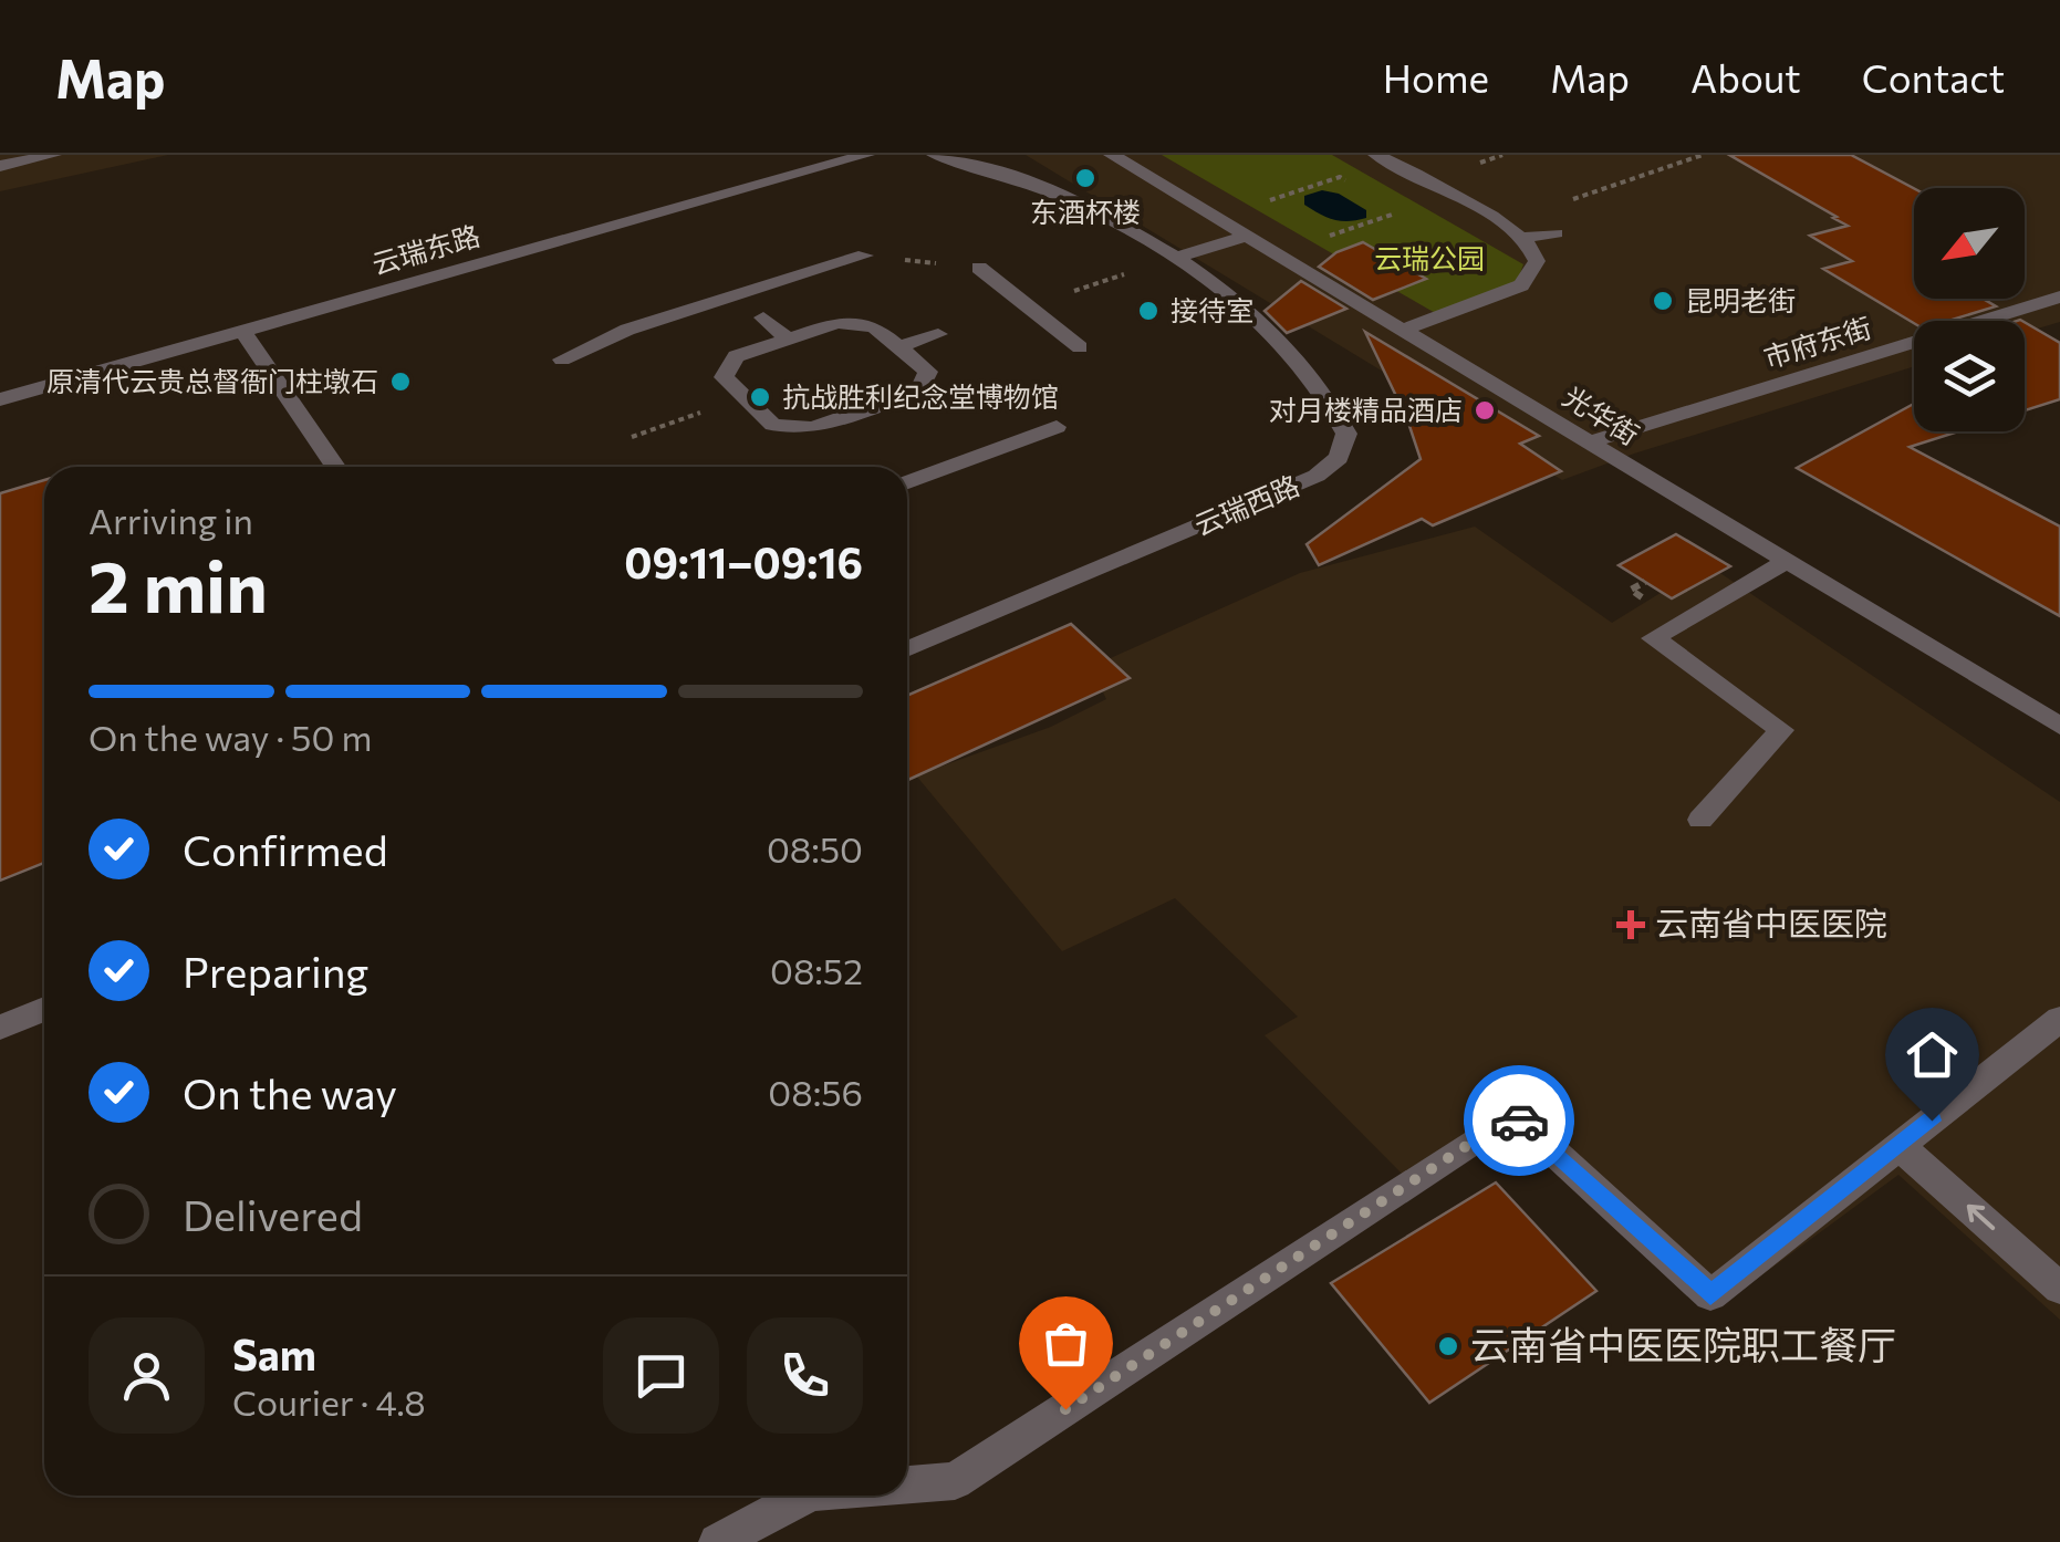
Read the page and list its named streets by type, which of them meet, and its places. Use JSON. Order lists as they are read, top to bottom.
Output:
{
  "streets": {
    "street": [
      "云瑞东路",
      "市府东街",
      "光华街",
      "云瑞西路"
    ]
  },
  "crossings": [
    ["市府东街", "光华街"]
  ],
  "parks": ["云瑞公园"],
  "places": {
    "other": [
      "东酒杯楼",
      "昆明老街",
      "接待室",
      "原清代云贵总督衙门柱墩石",
      "抗战胜利纪念堂博物馆",
      "对月楼精品酒店",
      "云南省中医医院职工餐厅"
    ],
    "health": ["云南省中医医院"]
  },
  "north": "bottom left",
  "page": {
    "header": "Map",
    "nav": [
      "Home",
      "Map",
      "About",
      "Contact"
    ],
    "heading": ["2 min", "Arriving in", "09:11–09:16"],
    "panel": ["Sam", "Courier · 4.8"],
    "bar": "On the way · 50 m",
    "list": [
      ["Confirmed", "08:50"],
      ["Preparing", "08:52"],
      ["On the way", "08:56"],
      "Delivered"
    ]
  }
}
